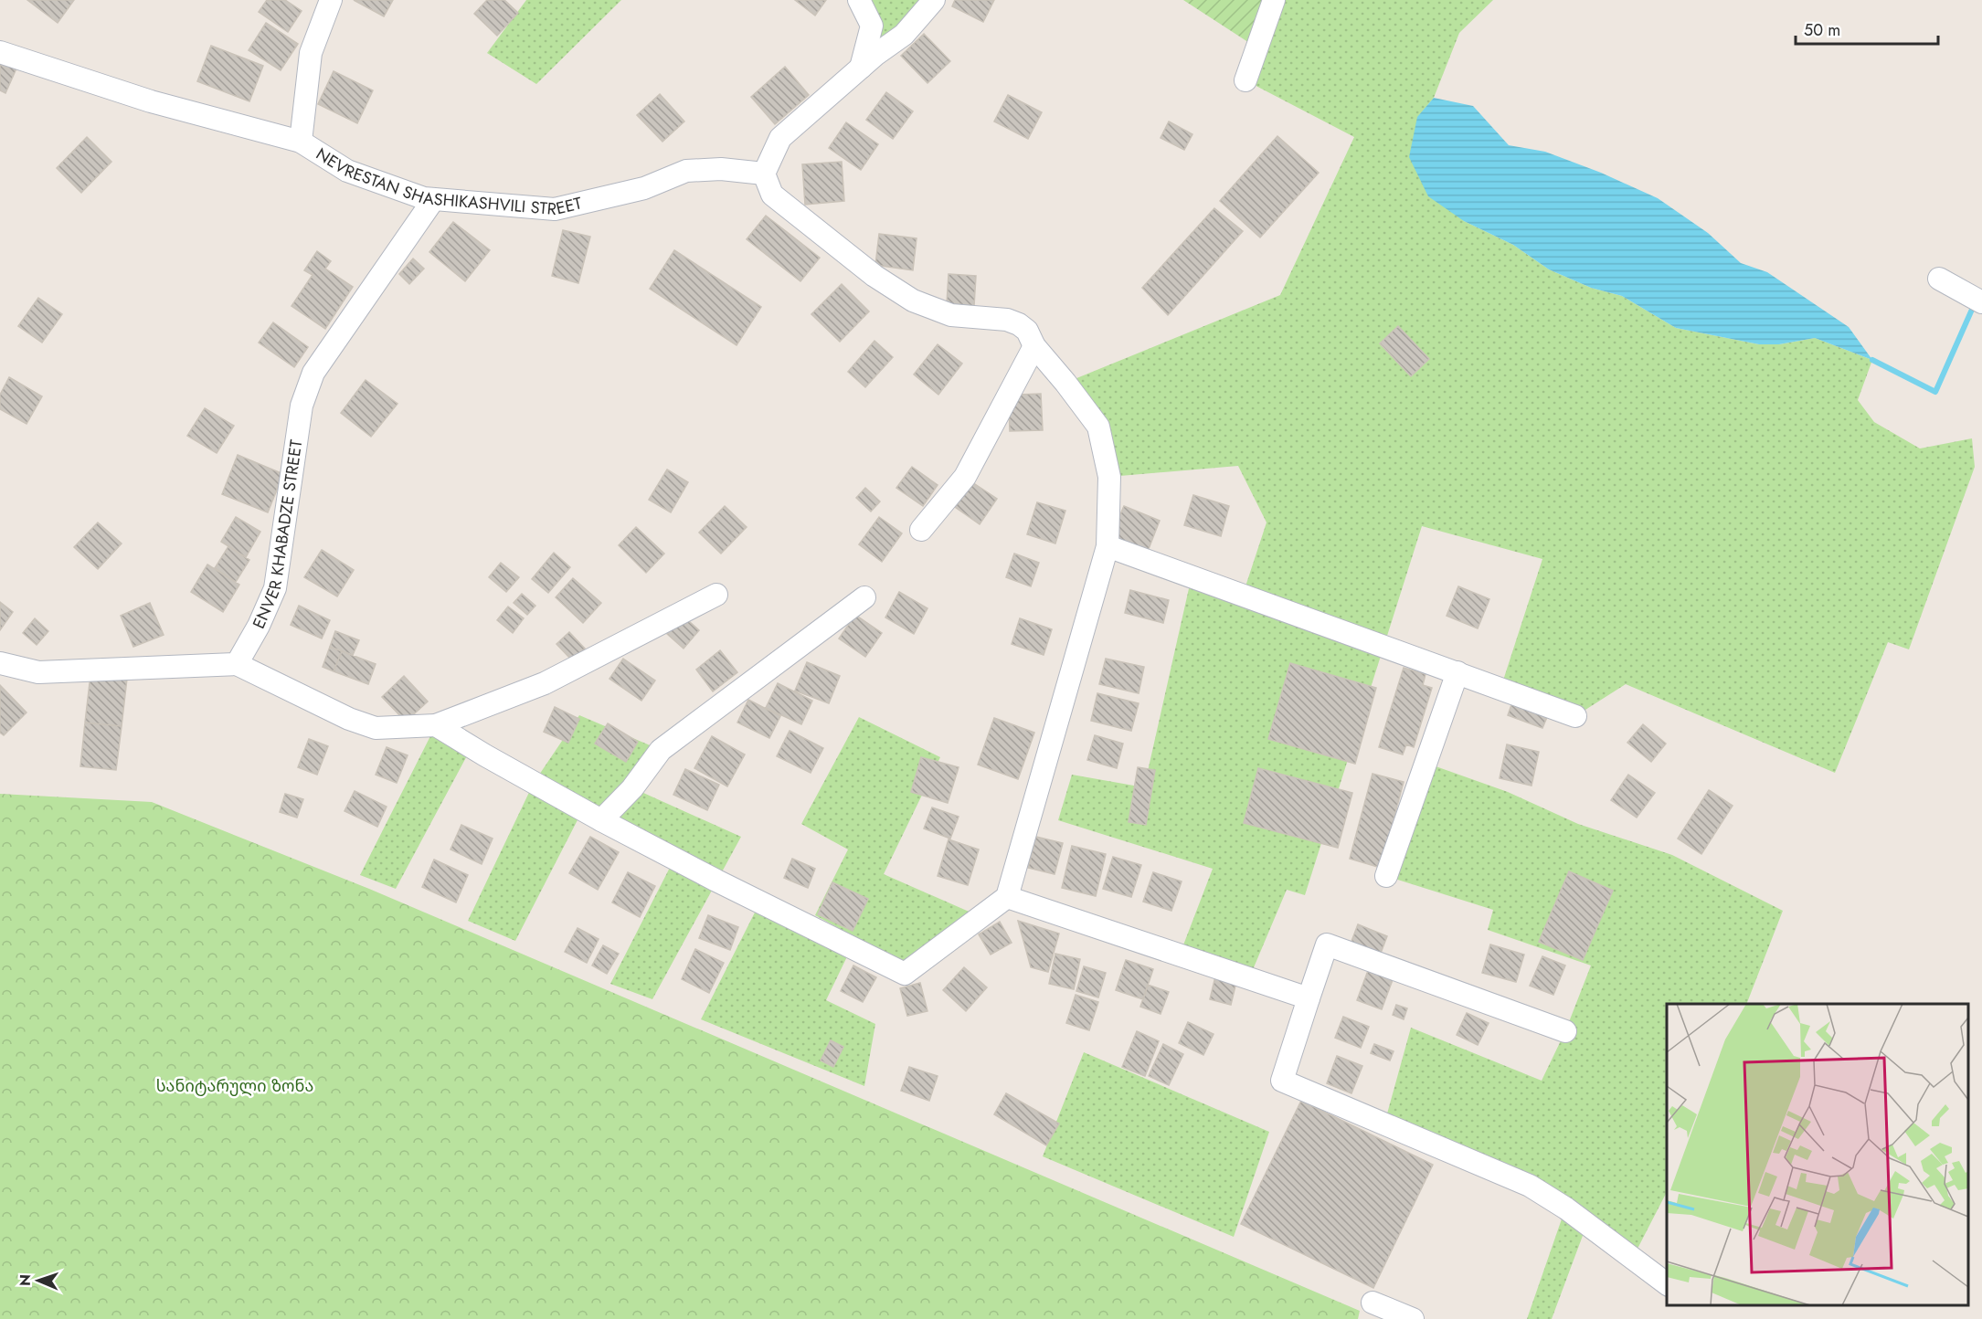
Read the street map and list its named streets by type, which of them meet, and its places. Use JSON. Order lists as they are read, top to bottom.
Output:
{
  "streets": {
    "street": ["NEVRESTAN SHASHIKASHVILI STREET", "ENVER KHABADZE STREET"]
  },
  "crossings": [
    ["NEVRESTAN SHASHIKASHVILI STREET", "ENVER KHABADZE STREET"]
  ],
  "parks": ["სანიტარული ზონა"],
  "scale_bar": "50 m",
  "north": "left"
}
